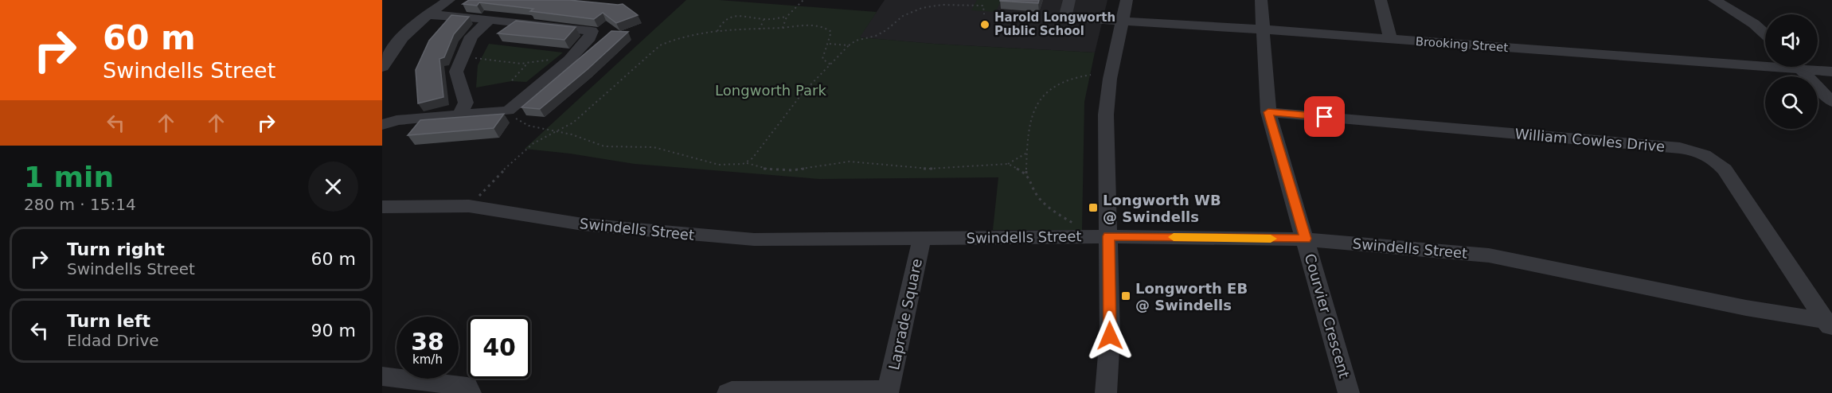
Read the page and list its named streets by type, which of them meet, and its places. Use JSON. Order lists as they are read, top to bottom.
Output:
{
  "streets": {
    "street": [
      "Brooking Street",
      "William Cowles Drive",
      "Swindells Street",
      "Laprade Square",
      "Courvier Crescent"
    ]
  },
  "crossings": [
    ["Brooking Street", "Courvier Crescent"],
    ["William Cowles Drive", "Swindells Street"],
    ["William Cowles Drive", "Courvier Crescent"],
    ["Swindells Street", "Laprade Square"],
    ["Swindells Street", "Courvier Crescent"]
  ],
  "parks": ["Longworth Park"],
  "places": {
    "other": ["Harold Longworth Public School"],
    "transit": ["Longworth WB @ Swindells", "Longworth EB @ Swindells"]
  },
  "page": {
    "turn": ["60 m", "Swindells Street"],
    "heading": ["1 min", "280 m · 15:14"],
    "list": [
      {
        "name": "Turn right",
        "note": "Swindells Street",
        "value": "60 m"
      },
      {
        "name": "Turn left",
        "note": "Eldad Drive",
        "value": "90 m"
      }
    ],
    "speed": "38 km/h",
    "limit": "40"
  }
}
